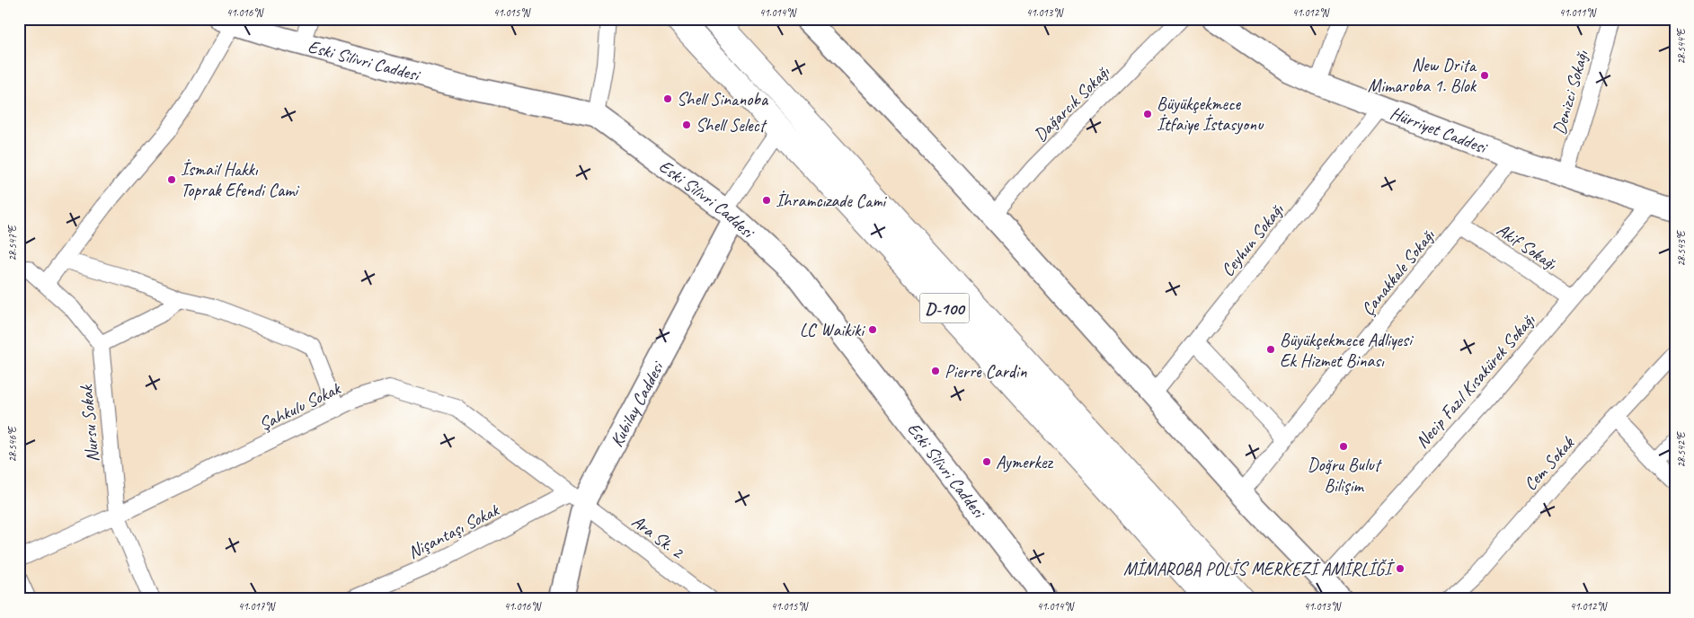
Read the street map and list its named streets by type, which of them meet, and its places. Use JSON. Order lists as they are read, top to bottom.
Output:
{
  "streets": {
    "highway": ["D-100"],
    "main road": ["Eski Silivri Caddesi", "Hürriyet Caddesi", "Kubilay Caddesi"],
    "street": [
      "Denizci Sokağı",
      "Dağarcık Sokağı",
      "Ceyhun Sokağı",
      "Akif Sokağı",
      "Çanakkale Sokağı",
      "Necip Fazıl Kısakürek Sokağı",
      "Şahkulu Sokak",
      "Nursu Sokak",
      "Cem Sokak",
      "Nişantaşı Sokak",
      "Ara Sk. 2"
    ]
  },
  "crossings": [
    ["Eski Silivri Caddesi", "Kubilay Caddesi"],
    ["Denizci Sokağı", "Hürriyet Caddesi"],
    ["Hürriyet Caddesi", "Ceyhun Sokağı"],
    ["Hürriyet Caddesi", "Çanakkale Sokağı"],
    ["Hürriyet Caddesi", "Necip Fazıl Kısakürek Sokağı"],
    ["Akif Sokağı", "Çanakkale Sokağı"],
    ["Akif Sokağı", "Necip Fazıl Kısakürek Sokağı"],
    ["Kubilay Caddesi", "Şahkulu Sokak"],
    ["Kubilay Caddesi", "Nişantaşı Sokak"],
    ["Kubilay Caddesi", "Ara Sk. 2"],
    ["Şahkulu Sokak", "Nursu Sokak"],
    ["Şahkulu Sokak", "Nişantaşı Sokak"],
    ["Şahkulu Sokak", "Ara Sk. 2"],
    ["Nişantaşı Sokak", "Ara Sk. 2"]
  ],
  "places": [
    "New Drita Mimaroba 1. Blok",
    "Shell Sinanoba",
    "Büyükçekmece İtfaiye İstasyonu",
    "Shell Select",
    "İsmail Hakkı Toprak Efendi Cami",
    "İhramcızade Cami",
    "LC Waikiki",
    "Büyükçekmece Adliyesi Ek Hizmet Binası",
    "Pierre Cardin",
    "Doğru Bulut Bilişim",
    "Aymerkez",
    "MİMAROBA POLİS MERKEZİ AMİRLİĞİ"
  ],
  "coordinates": [
    "41.016°N",
    "41.015°N",
    "41.014°N",
    "41.013°N",
    "41.012°N",
    "41.011°N",
    "28.544°E",
    "28.547°E",
    "28.543°E",
    "28.546°E",
    "28.542°E",
    "41.017°N"
  ]
}
